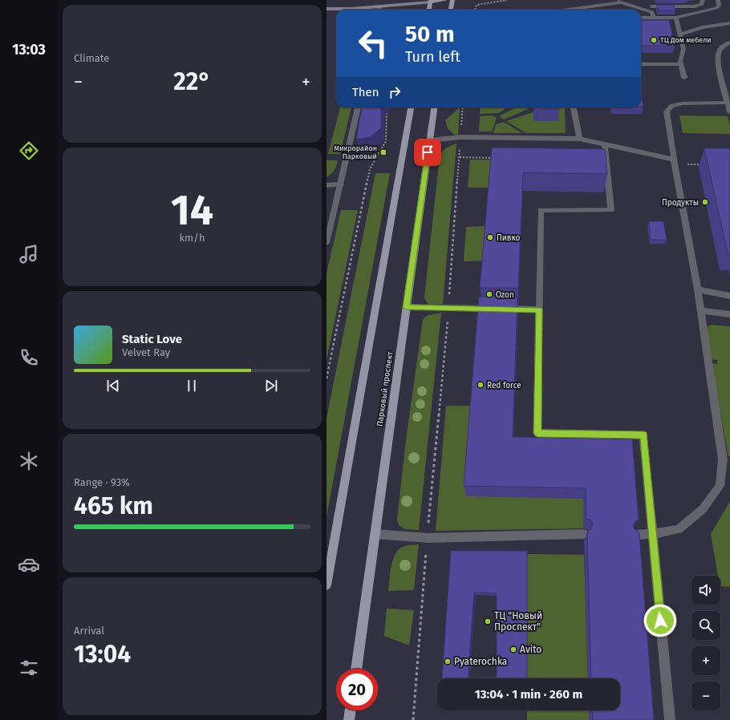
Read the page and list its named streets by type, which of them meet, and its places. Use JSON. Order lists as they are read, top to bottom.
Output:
{
  "streets": {
    "main road": ["Парковый проспект"]
  },
  "places": {
    "other": [
      "ТЦ Дом мебели",
      "Продукты",
      "Пивко",
      "Ozon",
      "Red force",
      "ТЦ \"Новый Проспект\"",
      "Avito",
      "Pyaterochka"
    ],
    "transit": ["Микрорайон Парковый"]
  },
  "page": {
    "tabs": "13:03",
    "tile": [
      "Climate",
      ["14", "km/h"],
      ["Range · 93%", "465 km"],
      ["Arrival", "13:04"]
    ],
    "turn": ["50 m", "Turn left"],
    "heat": ["−", "22°", "+"],
    "then": "Then",
    "song": ["Static Love", "Velvet Ray"],
    "map_buttons": ["+", "−"],
    "limit": "20",
    "trip": "13:04 · 1 min · 260 m"
  }
}
